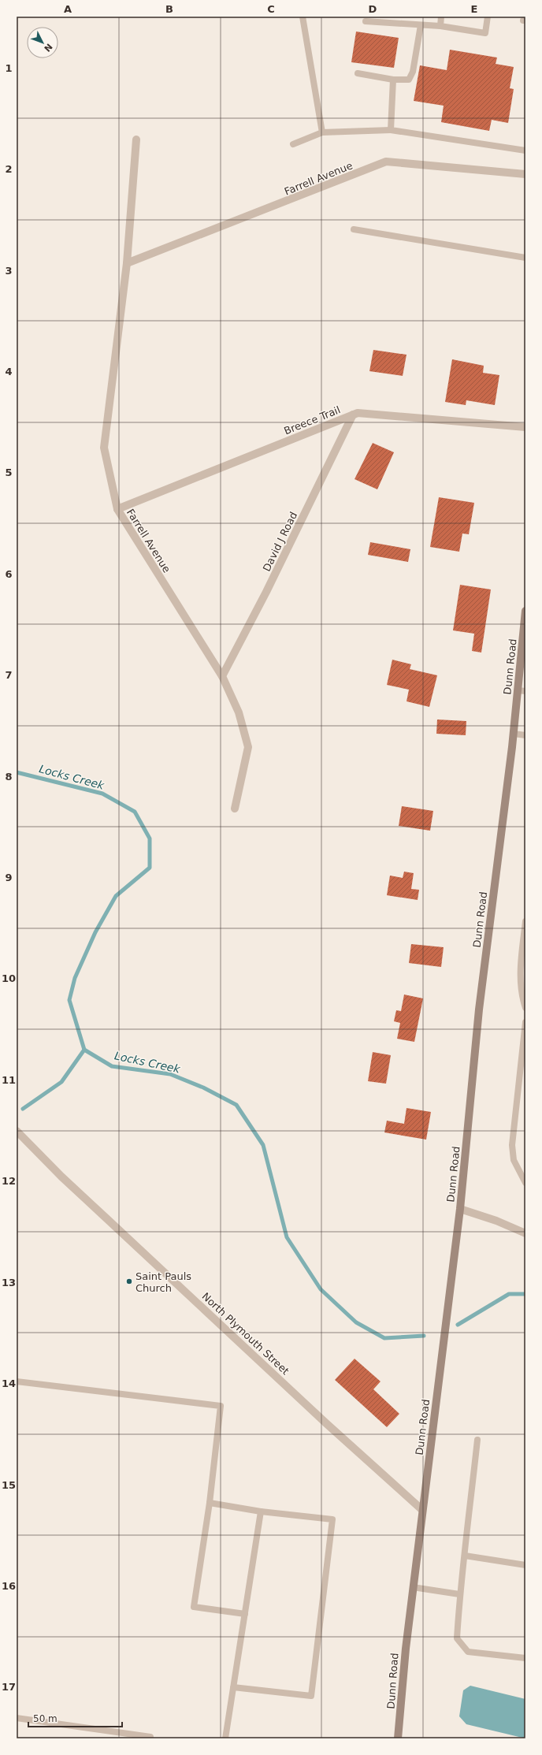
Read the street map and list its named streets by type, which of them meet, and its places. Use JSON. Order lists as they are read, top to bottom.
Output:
{
  "streets": {
    "main road": ["Dunn Road"],
    "street": [
      "Farrell Avenue",
      "Breece Trail",
      "David J Road",
      "North Plymouth Street"
    ]
  },
  "crossings": [
    ["Farrell Avenue", "Breece Trail"],
    ["Farrell Avenue", "David J Road"],
    ["Breece Trail", "David J Road"],
    ["Dunn Road", "North Plymouth Street"]
  ],
  "water": ["Locks Creek"],
  "places": ["Saint Pauls Church"],
  "scale_bar": "50 m",
  "north": "bottom right",
  "grid": {
    "columns": [
      "A",
      "B",
      "C",
      "D",
      "E"
    ],
    "rows": [
      "1",
      "2",
      "3",
      "4",
      "5",
      "6",
      "7",
      "8",
      "9",
      "10",
      "11",
      "12",
      "13",
      "14",
      "15",
      "16",
      "17"
    ]
  }
}
